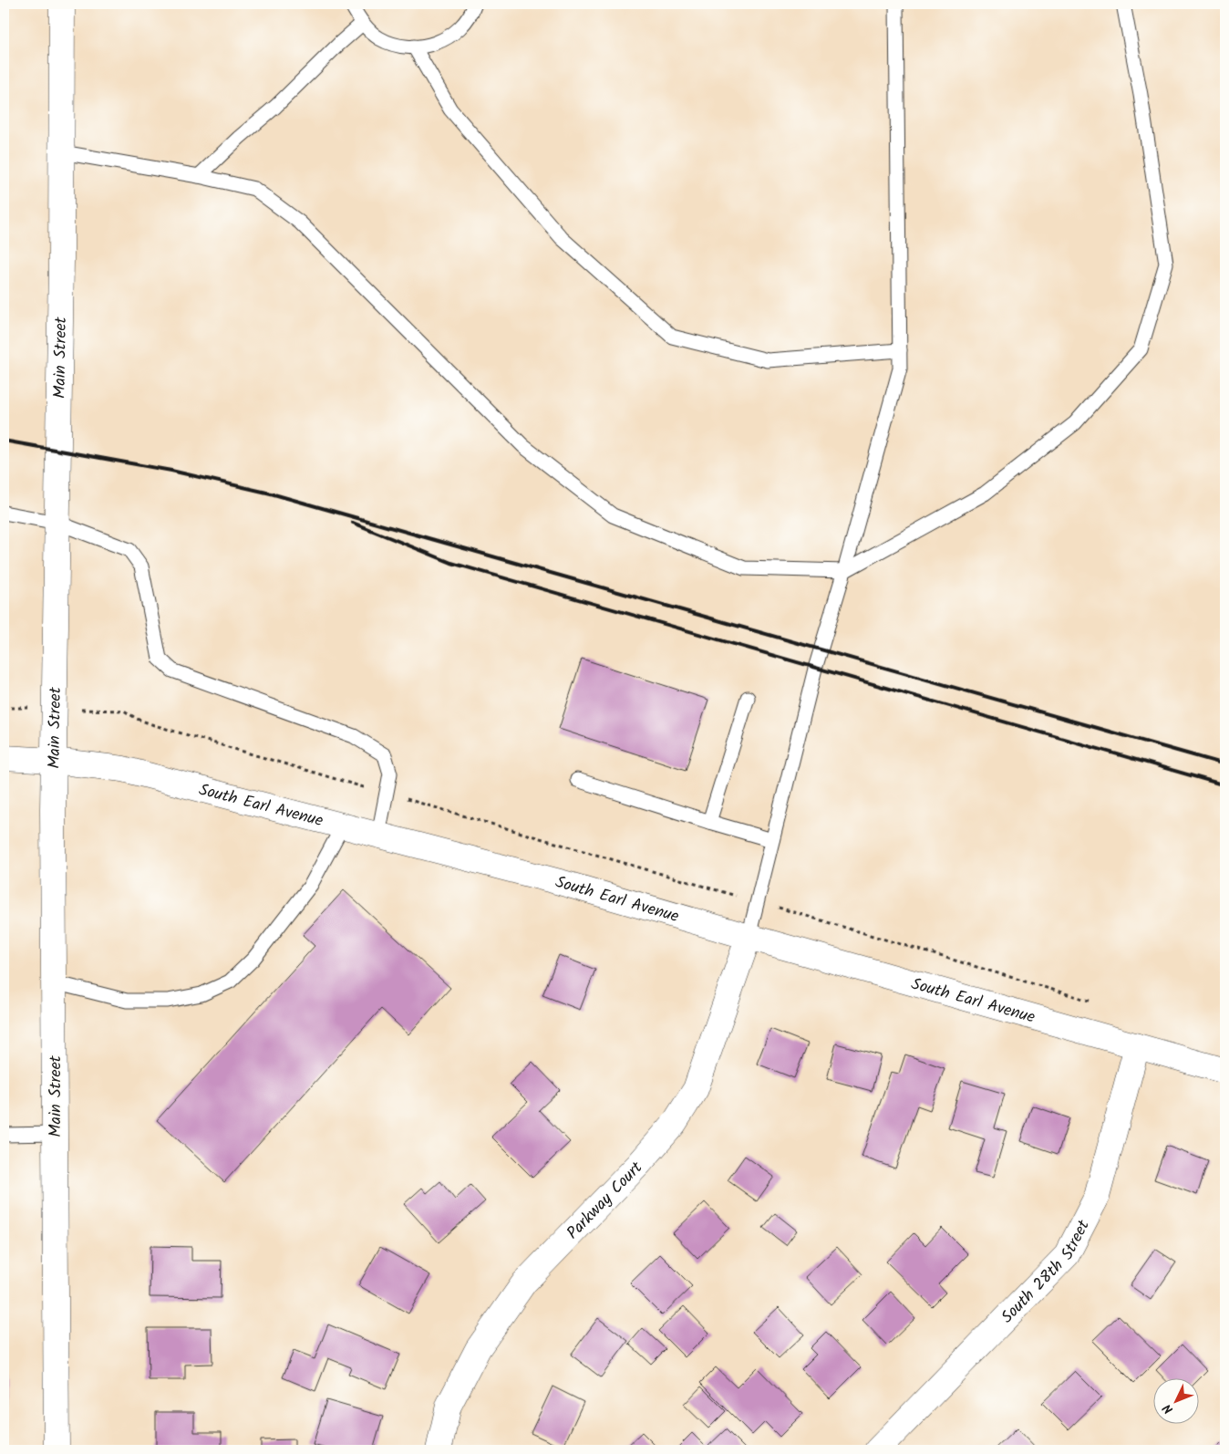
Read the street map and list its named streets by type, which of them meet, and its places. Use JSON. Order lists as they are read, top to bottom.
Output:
{
  "streets": {
    "street": [
      "Main Street",
      "South Earl Avenue",
      "Parkway Court",
      "South 28th Street"
    ]
  },
  "crossings": [
    ["Main Street", "South Earl Avenue"],
    ["South Earl Avenue", "Parkway Court"],
    ["South Earl Avenue", "South 28th Street"]
  ],
  "north": "bottom left"
}
